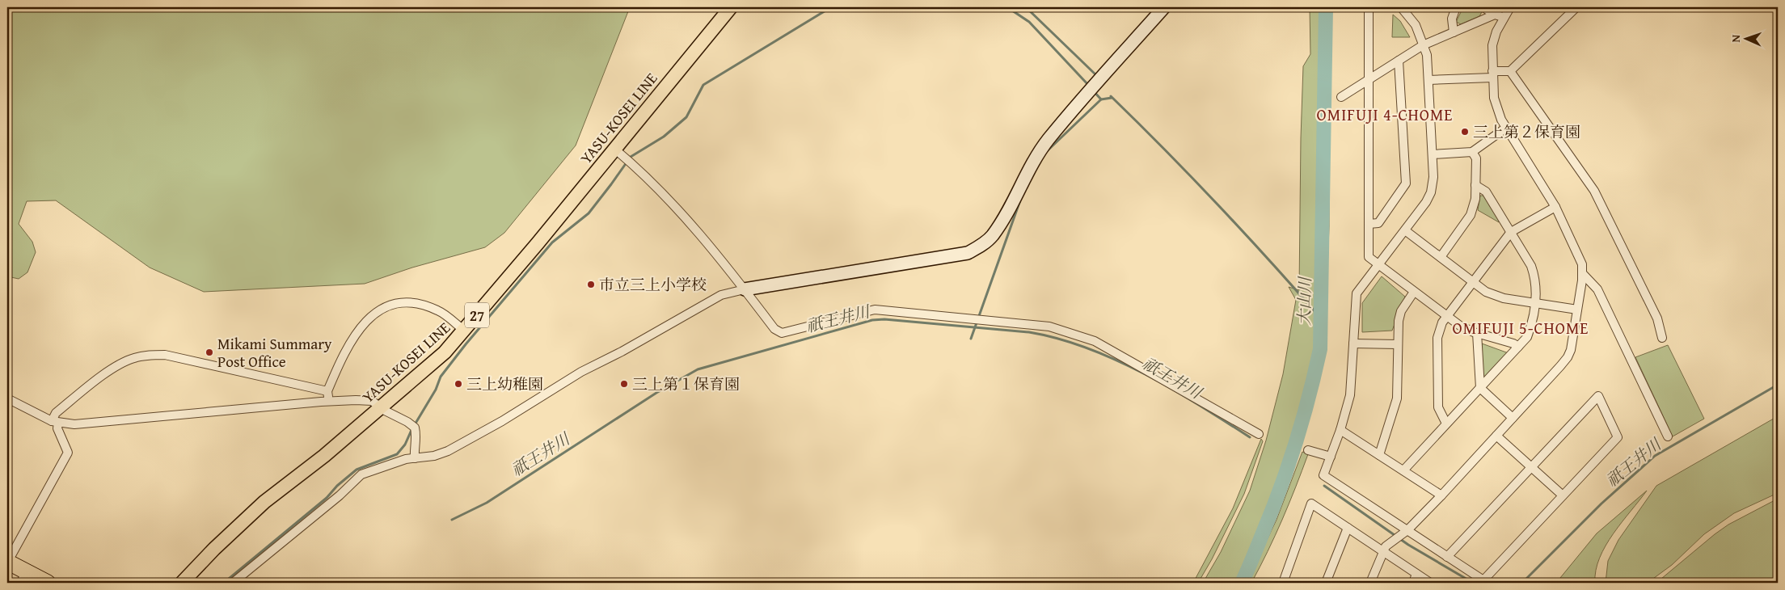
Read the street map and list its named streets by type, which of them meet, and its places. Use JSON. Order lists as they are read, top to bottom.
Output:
{
  "streets": {
    "main road": ["YASU-KOSEI LINE", "27"]
  },
  "districts": ["OMIFUJI 4-CHOME", "OMIFUJI 5-CHOME"],
  "water": ["大山川", "祇王井川"],
  "places": [
    "三上第２保育園",
    "市立三上小学校",
    "Mikami Summary Post Office",
    "三上幼稚園",
    "三上第１保育園"
  ],
  "north": "left"
}
